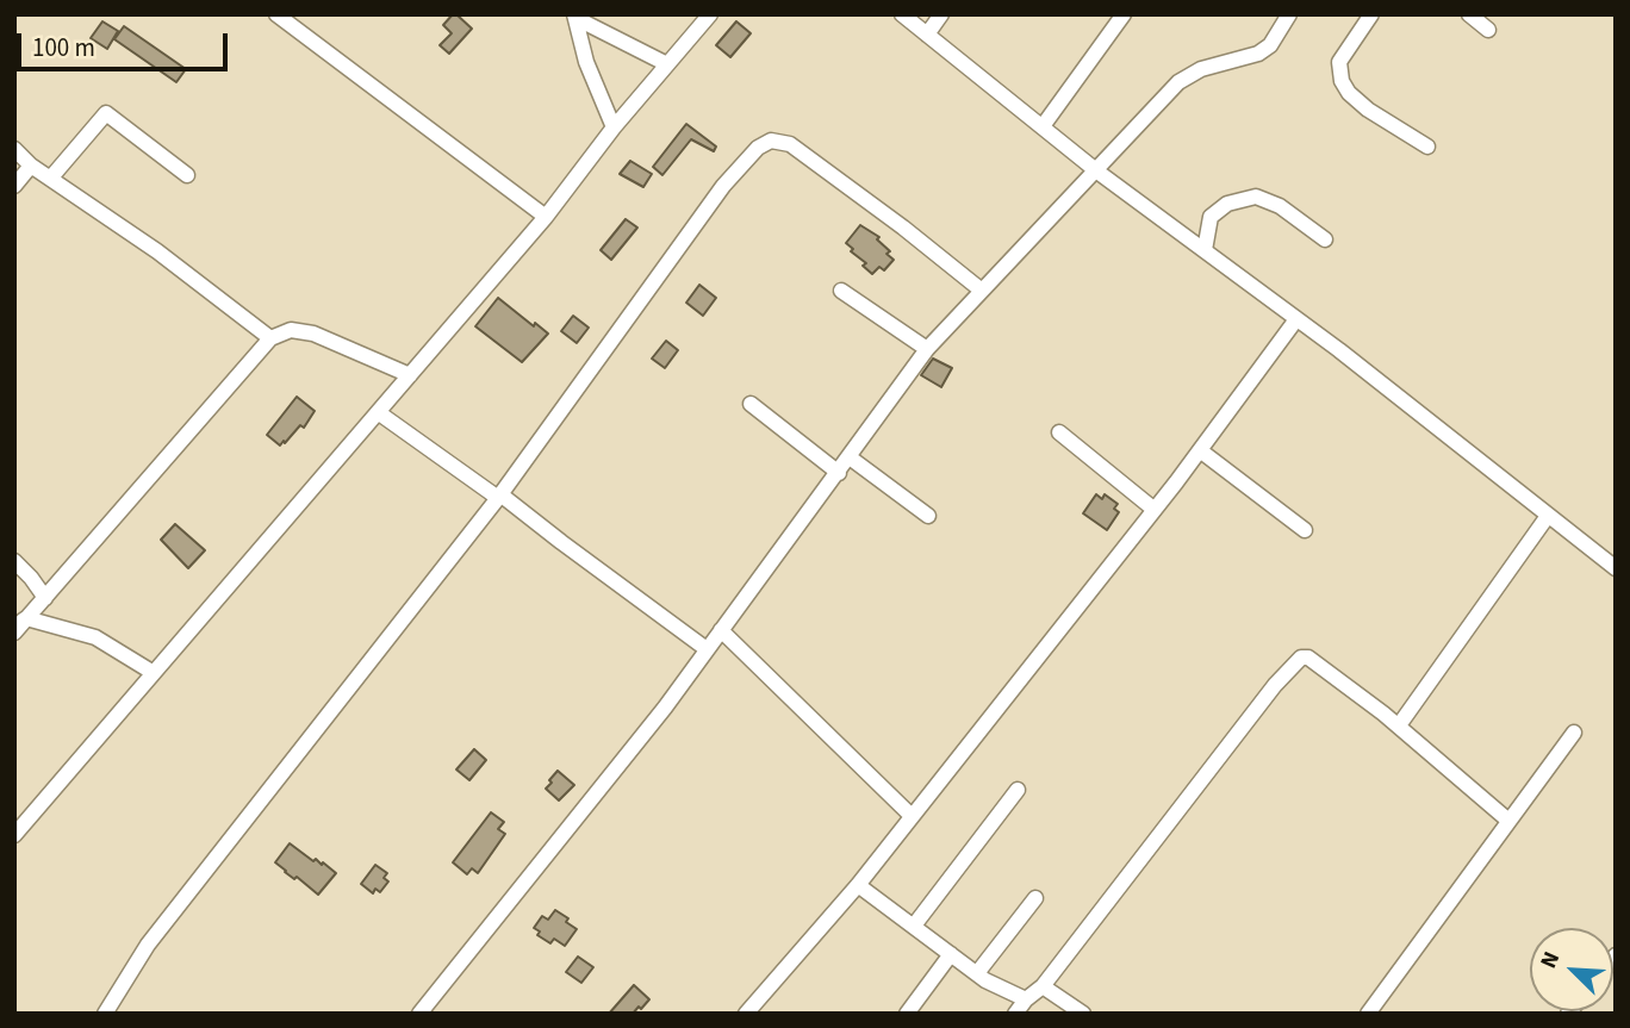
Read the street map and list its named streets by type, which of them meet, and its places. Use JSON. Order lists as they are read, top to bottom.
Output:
{
  "scale_bar": "100 m",
  "north": "top left"
}
